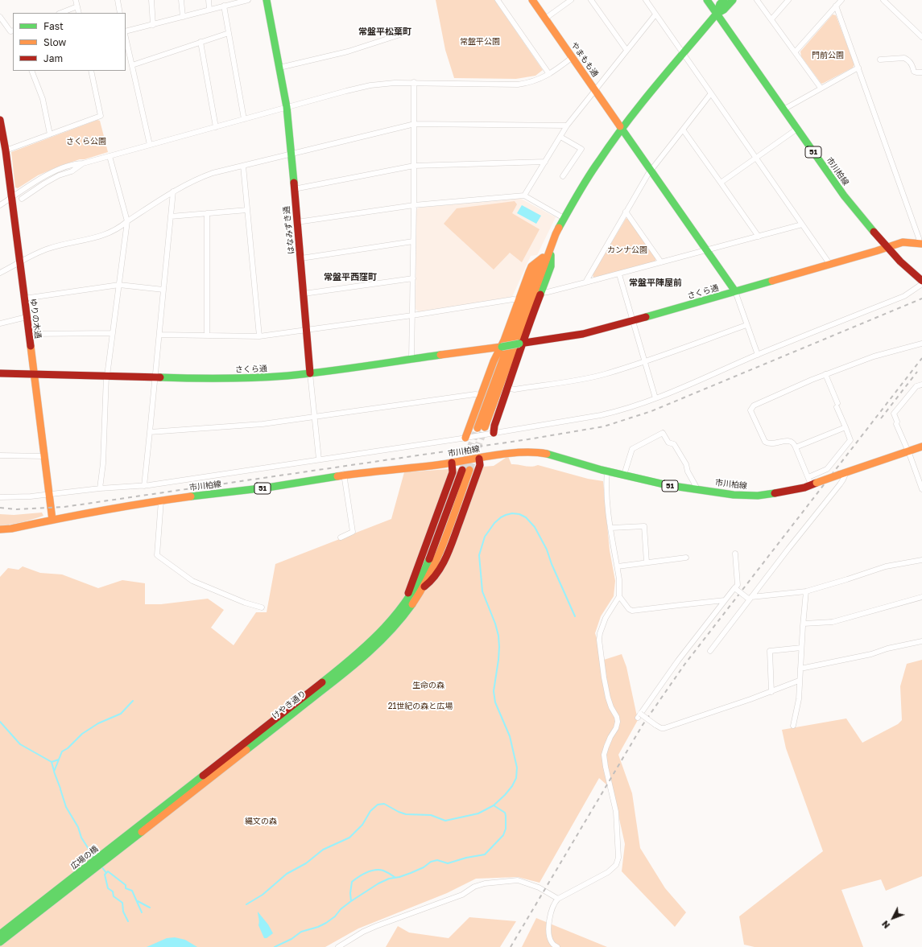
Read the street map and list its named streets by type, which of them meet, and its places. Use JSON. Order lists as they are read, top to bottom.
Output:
{
  "streets": {
    "street": [
      "やまもも通",
      "51",
      "市川柏線",
      "はなみずき通",
      "さくら通",
      "ゆりの木通",
      "けやき通り",
      "広場の橋"
    ]
  },
  "crossings": [
    ["やまもも通", "さくら通"],
    ["市川柏線", "さくら通"],
    ["市川柏線", "ゆりの木通"],
    ["はなみずき通", "さくら通"],
    ["さくら通", "ゆりの木通"],
    ["けやき通り", "広場の橋"]
  ],
  "districts": ["常盤平松葉町", "常盤平西窪町", "常盤平陣屋前"],
  "parks": [
    "常盤平公園",
    "門前公園",
    "さくら公園",
    "カンナ公園",
    "生命の森",
    "21世紀の森と広場",
    "縄文の森"
  ],
  "legend": ["Fast", "Slow", "Jam"],
  "north": "bottom left"
}
